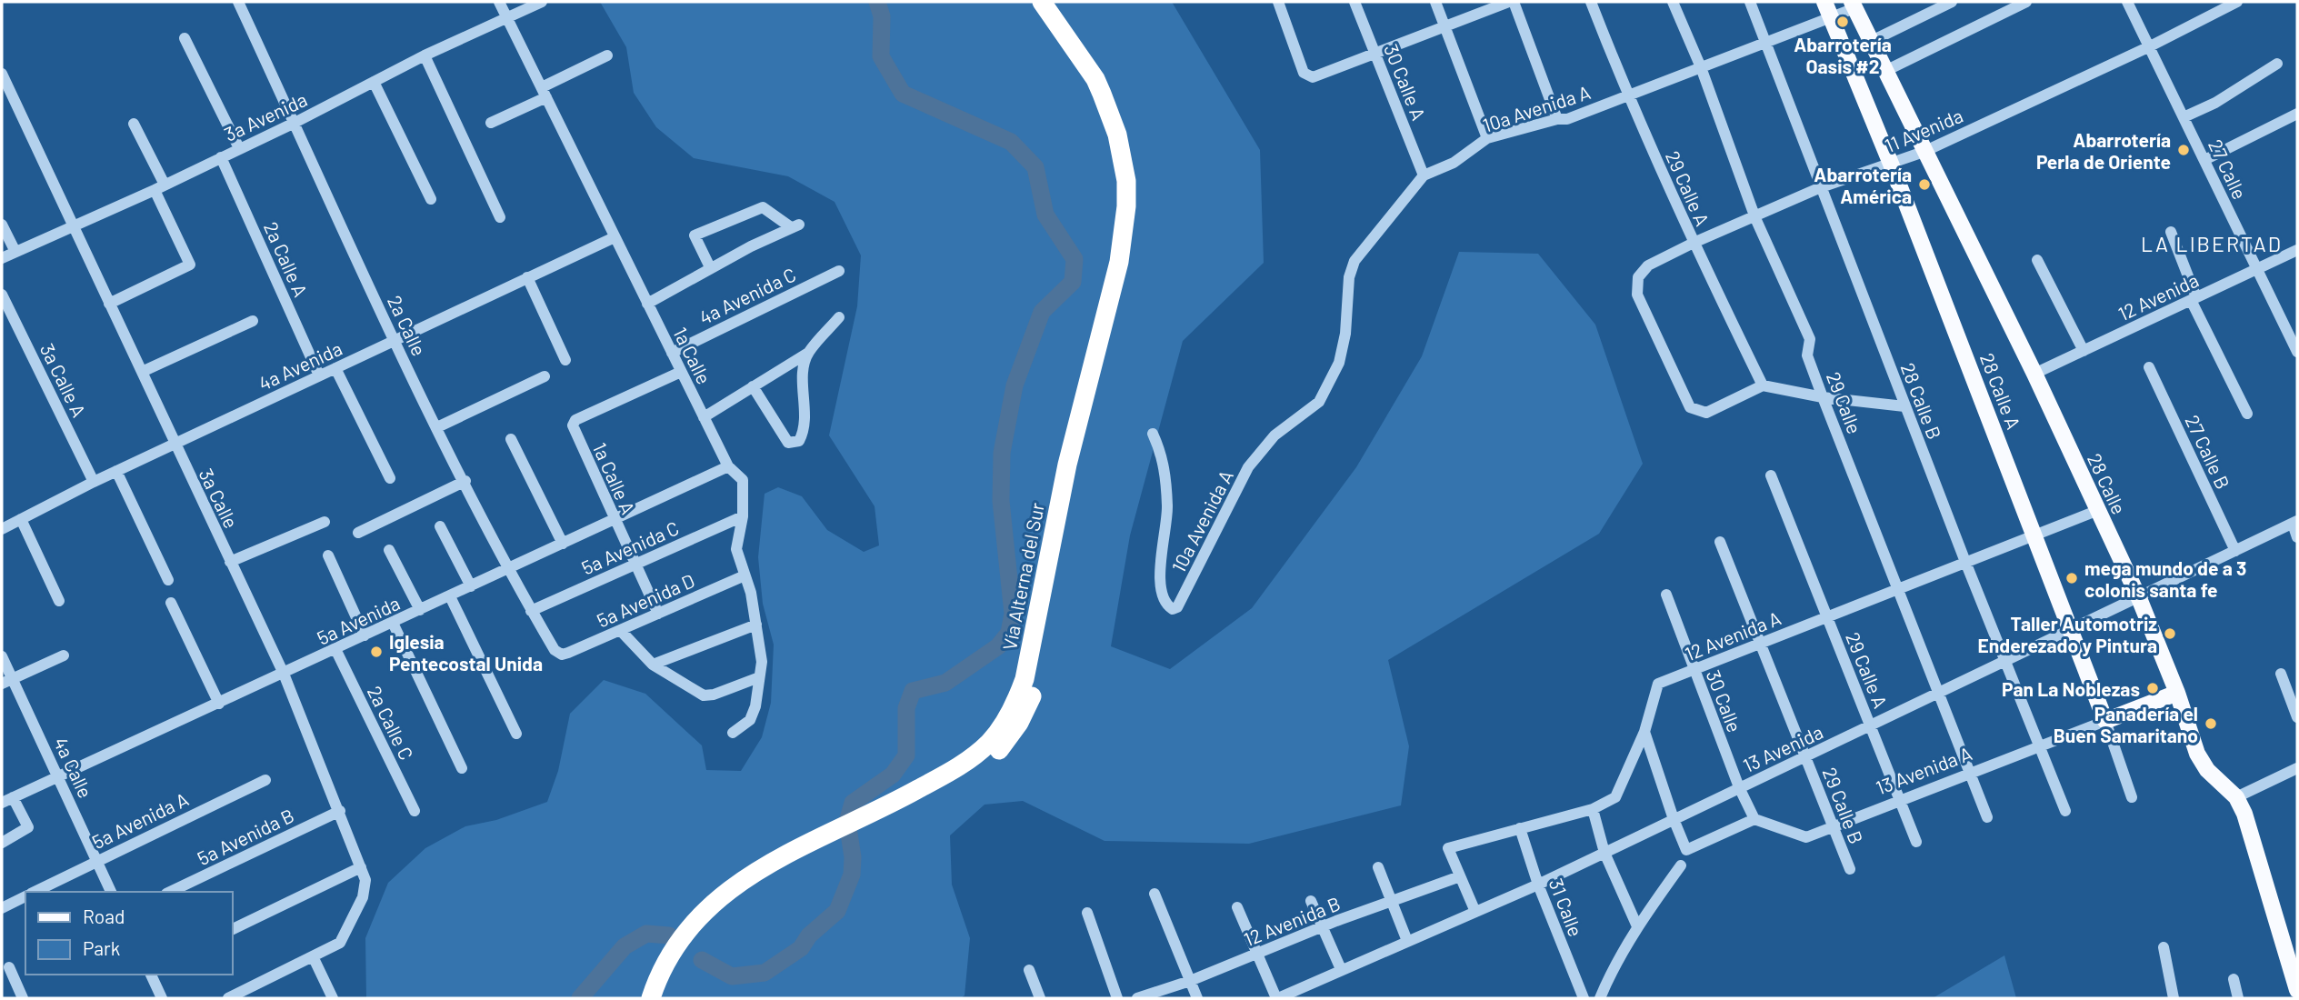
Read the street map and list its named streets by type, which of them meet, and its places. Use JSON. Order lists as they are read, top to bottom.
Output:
{
  "streets": {
    "highway": ["Vía Alterna del Sur"],
    "main road": ["28 Calle A", "28 Calle", "13 Avenida A"],
    "street": [
      "30 Calle A",
      "10a Avenida A",
      "3a Avenida",
      "11 Avenida",
      "27 Calle",
      "29 Calle A",
      "2a Calle A",
      "4a Avenida C",
      "12 Avenida",
      "2a Calle",
      "1a Calle",
      "4a Avenida",
      "3a Calle A",
      "28 Calle B",
      "29 Calle",
      "27 Calle B",
      "1a Calle A",
      "3a Calle",
      "5a Avenida C",
      "5a Avenida D",
      "5a Avenida",
      "12 Avenida A",
      "30 Calle",
      "2a Calle C",
      "13 Avenida",
      "4a Calle",
      "29 Calle B",
      "5a Avenida A",
      "5a Avenida B",
      "31 Calle",
      "12 Avenida B"
    ]
  },
  "crossings": [
    ["30 Calle A", "10a Avenida A"],
    ["10a Avenida A", "29 Calle A"],
    ["10a Avenida A", "28 Calle A"],
    ["10a Avenida A", "28 Calle B"],
    ["10a Avenida A", "29 Calle"],
    ["10a Avenida A", "28 Calle"],
    ["3a Avenida", "2a Calle A"],
    ["3a Avenida", "2a Calle"],
    ["3a Avenida", "1a Calle"],
    ["3a Avenida", "3a Calle"],
    ["11 Avenida", "27 Calle"],
    ["11 Avenida", "29 Calle A"],
    ["11 Avenida", "28 Calle A"],
    ["11 Avenida", "28 Calle B"],
    ["11 Avenida", "29 Calle"],
    ["11 Avenida", "28 Calle"],
    ["27 Calle", "12 Avenida"],
    ["29 Calle A", "12 Avenida A"],
    ["29 Calle A", "13 Avenida"],
    ["29 Calle A", "13 Avenida A"],
    ["2a Calle A", "4a Avenida"],
    ["4a Avenida C", "1a Calle"],
    ["12 Avenida", "28 Calle"],
    ["2a Calle", "4a Avenida"],
    ["2a Calle", "5a Avenida C"],
    ["2a Calle", "5a Avenida D"],
    ["2a Calle", "5a Avenida"],
    ["1a Calle", "4a Avenida"],
    ["1a Calle", "1a Calle A"],
    ["1a Calle", "5a Avenida C"],
    ["1a Calle", "5a Avenida D"],
    ["1a Calle", "5a Avenida"],
    ["4a Avenida", "3a Calle A"],
    ["4a Avenida", "3a Calle"],
    ["28 Calle A", "12 Avenida A"],
    ["28 Calle A", "13 Avenida"],
    ["28 Calle A", "13 Avenida A"],
    ["28 Calle B", "12 Avenida A"],
    ["28 Calle B", "13 Avenida"],
    ["28 Calle B", "13 Avenida A"],
    ["29 Calle", "12 Avenida A"],
    ["29 Calle", "13 Avenida"],
    ["29 Calle", "13 Avenida A"],
    ["27 Calle B", "13 Avenida"],
    ["1a Calle A", "5a Avenida C"],
    ["1a Calle A", "5a Avenida D"],
    ["1a Calle A", "5a Avenida"],
    ["28 Calle", "12 Avenida A"],
    ["28 Calle", "13 Avenida"],
    ["28 Calle", "13 Avenida A"],
    ["3a Calle", "5a Avenida"],
    ["3a Calle", "5a Avenida B"],
    ["5a Avenida", "2a Calle C"],
    ["5a Avenida", "4a Calle"],
    ["12 Avenida A", "30 Calle"],
    ["12 Avenida A", "29 Calle B"],
    ["12 Avenida A", "31 Calle"],
    ["12 Avenida A", "12 Avenida B"],
    ["30 Calle", "13 Avenida"],
    ["30 Calle", "13 Avenida A"],
    ["13 Avenida", "29 Calle B"],
    ["13 Avenida", "31 Calle"],
    ["4a Calle", "5a Avenida A"],
    ["13 Avenida A", "29 Calle B"]
  ],
  "districts": ["LA LIBERTAD"],
  "places": [
    "Abarrotería Oasis #2",
    "Abarrotería Perla de Oriente",
    "Abarrotería América",
    "mega mundo de a 3 colonis santa fe",
    "Taller Automotriz Enderezado y Pintura",
    "Iglesia Pentecostal Unida",
    "Pan La Noblezas",
    "Panadería el Buen Samaritano"
  ],
  "legend": ["Road", "Park"]
}
